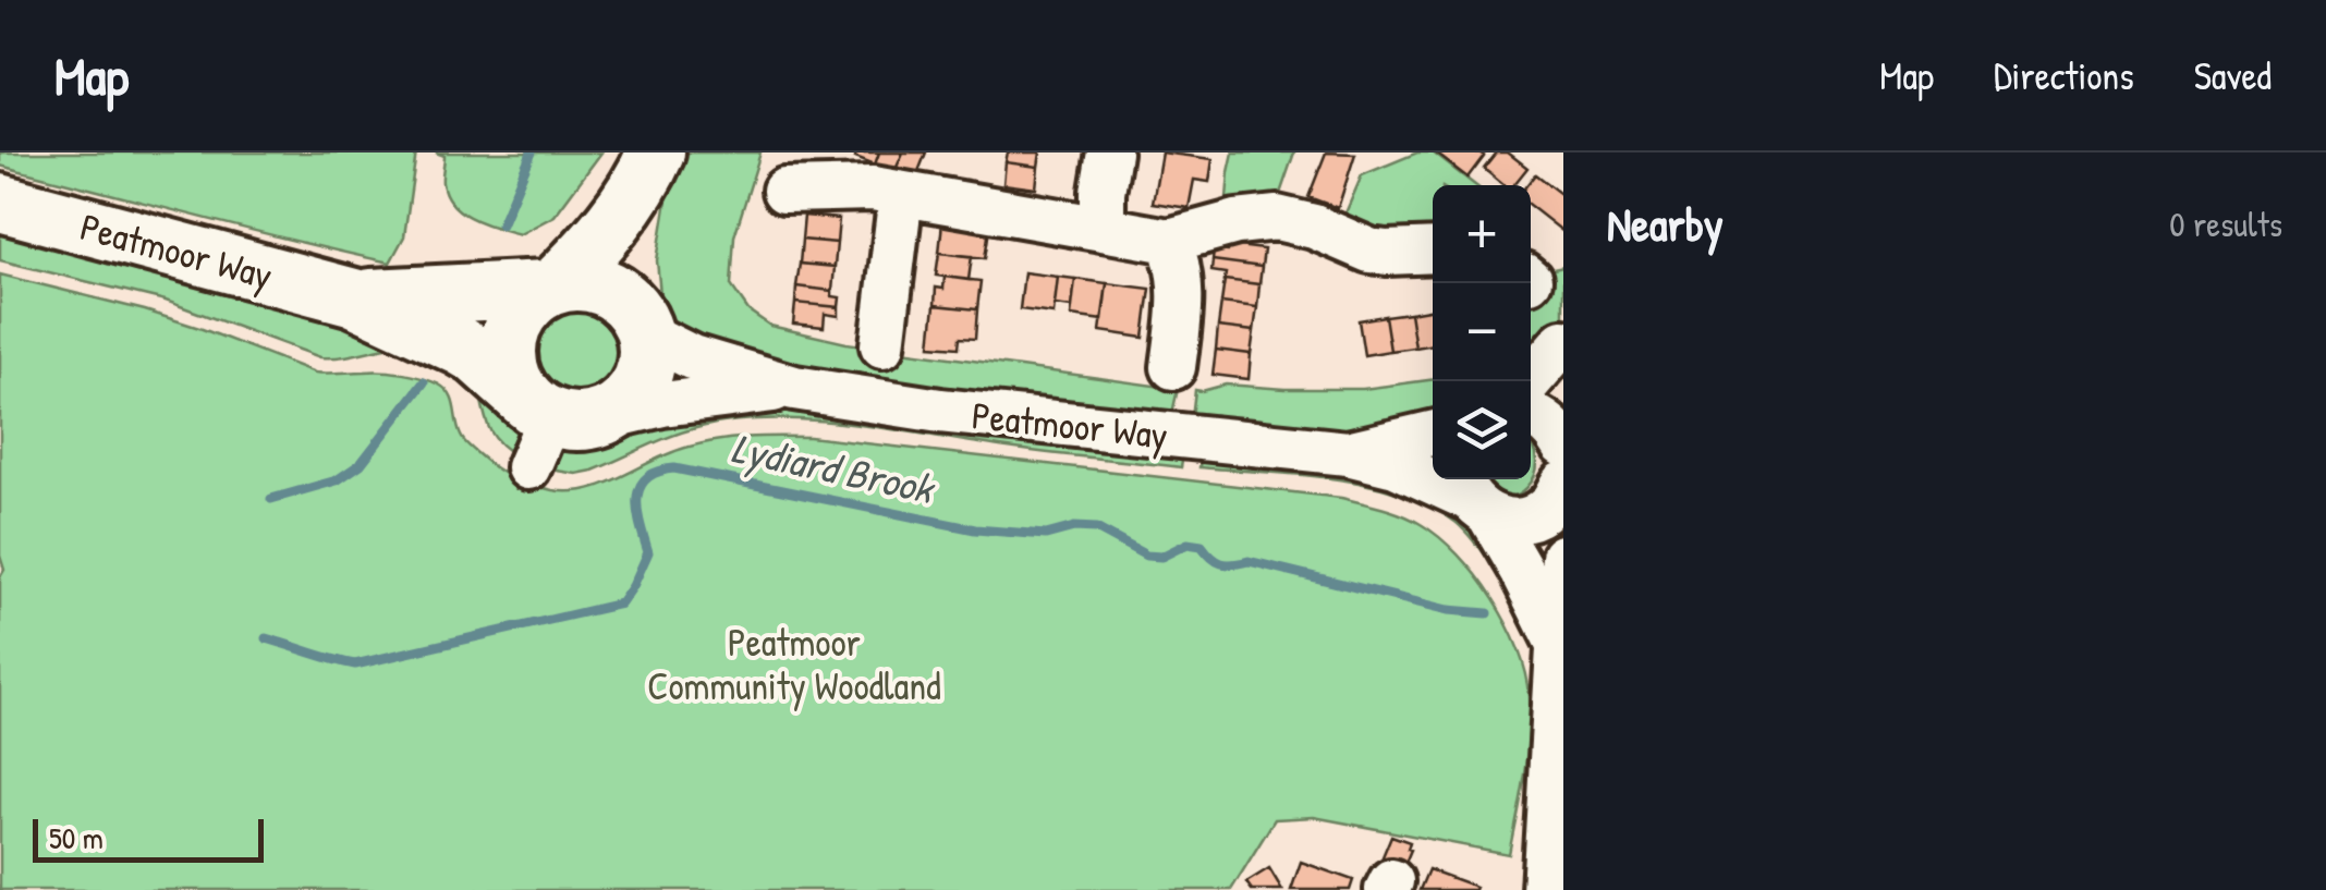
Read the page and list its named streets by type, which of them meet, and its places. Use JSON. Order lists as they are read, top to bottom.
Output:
{
  "streets": {
    "main road": ["Peatmoor Way"]
  },
  "water": ["Lydiard Brook"],
  "parks": ["Peatmoor Community Woodland"],
  "scale_bar": "50 m",
  "page": {
    "header": "Map",
    "nav": ["Map", "Directions", "Saved"],
    "heading": ["Nearby", "0 results"],
    "map_buttons": ["+", "−"],
    "scale": "50 m"
  }
}
